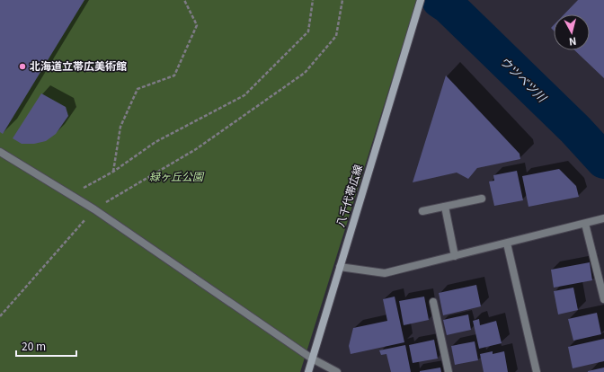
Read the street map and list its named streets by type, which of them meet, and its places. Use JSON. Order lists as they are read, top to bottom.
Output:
{
  "streets": {
    "main road": ["八千代帯広線"]
  },
  "water": ["ウツベツ川"],
  "parks": ["緑ヶ丘公園"],
  "places": ["北海道立帯広美術館"],
  "scale_bar": "20 m",
  "north": "bottom"
}
